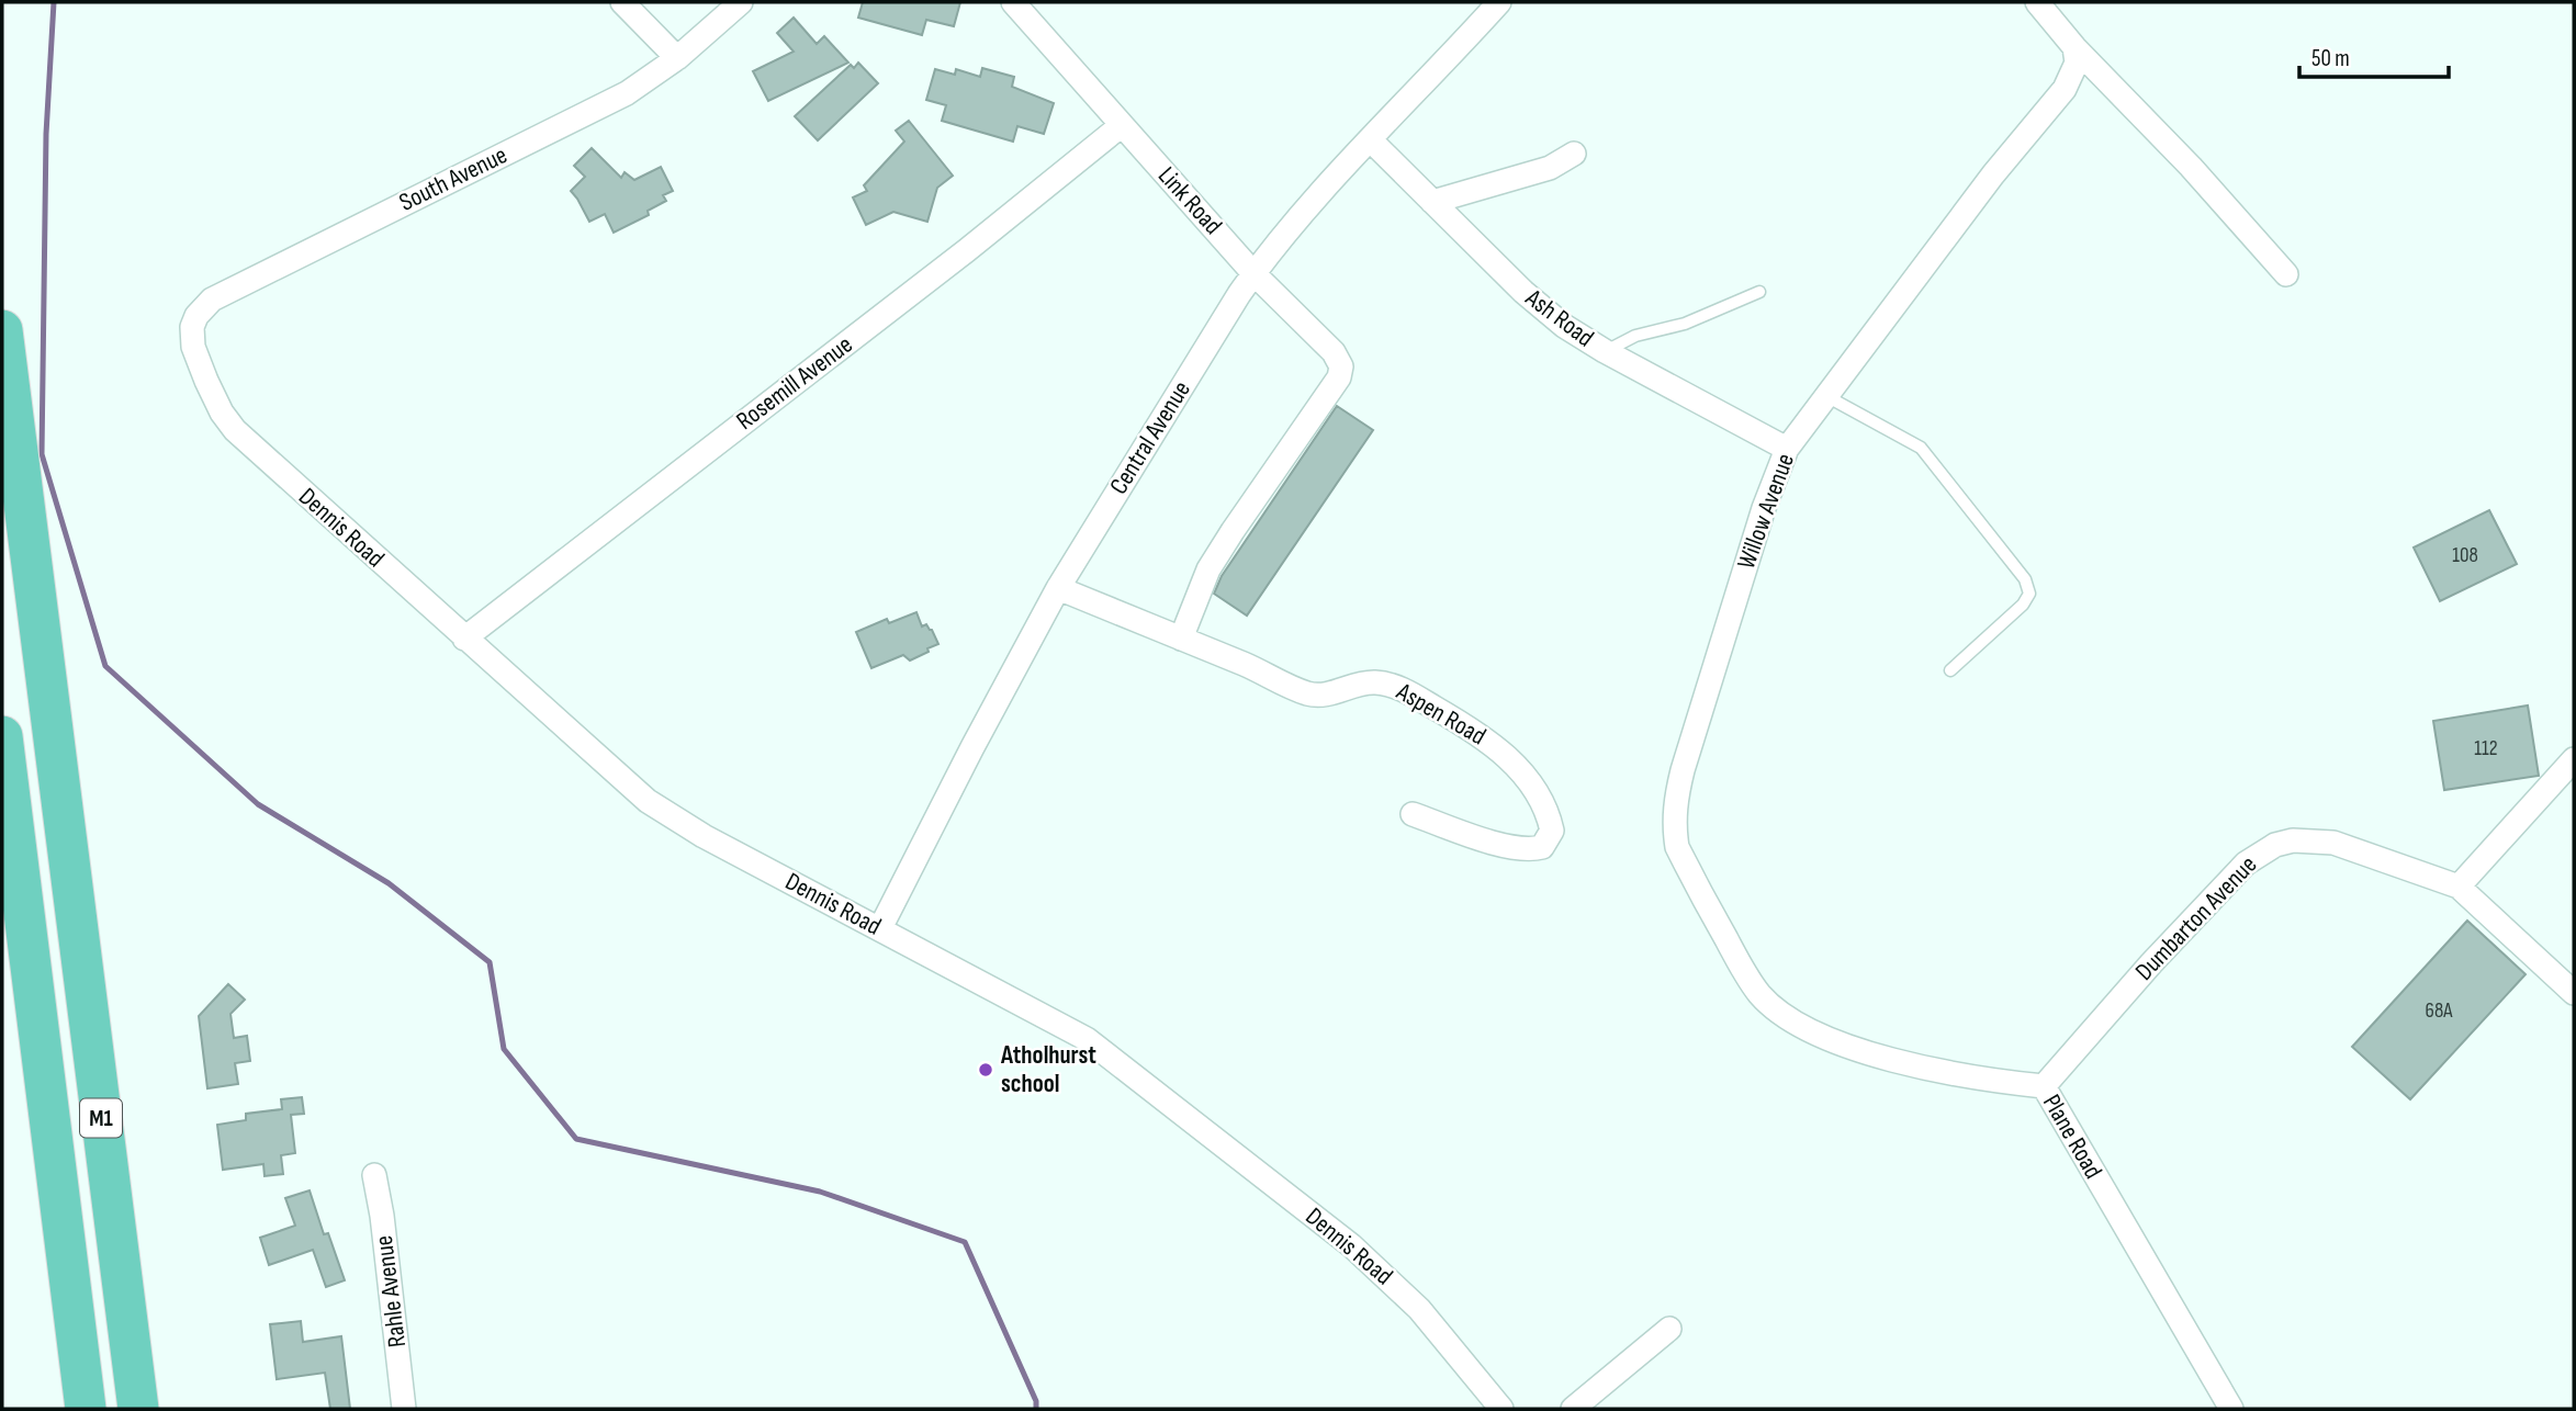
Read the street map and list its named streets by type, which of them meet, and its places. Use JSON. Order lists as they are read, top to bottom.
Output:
{
  "streets": {
    "highway": ["M1"],
    "street": [
      "South Avenue",
      "Link Road",
      "Ash Road",
      "Rosemill Avenue",
      "Central Avenue",
      "Willow Avenue",
      "Dennis Road",
      "Aspen Road",
      "Dumbarton Avenue",
      "Plane Road",
      "Rahle Avenue"
    ]
  },
  "crossings": [
    ["South Avenue", "Dennis Road"],
    ["Link Road", "Rosemill Avenue"],
    ["Link Road", "Central Avenue"],
    ["Link Road", "Aspen Road"],
    ["Ash Road", "Central Avenue"],
    ["Ash Road", "Willow Avenue"],
    ["Rosemill Avenue", "Dennis Road"],
    ["Central Avenue", "Dennis Road"],
    ["Central Avenue", "Aspen Road"],
    ["Willow Avenue", "Plane Road"],
    ["Dumbarton Avenue", "Plane Road"]
  ],
  "places": ["Atholhurst school"],
  "house_numbers": ["108", "112", "68A"],
  "scale_bar": "50 m"
}
